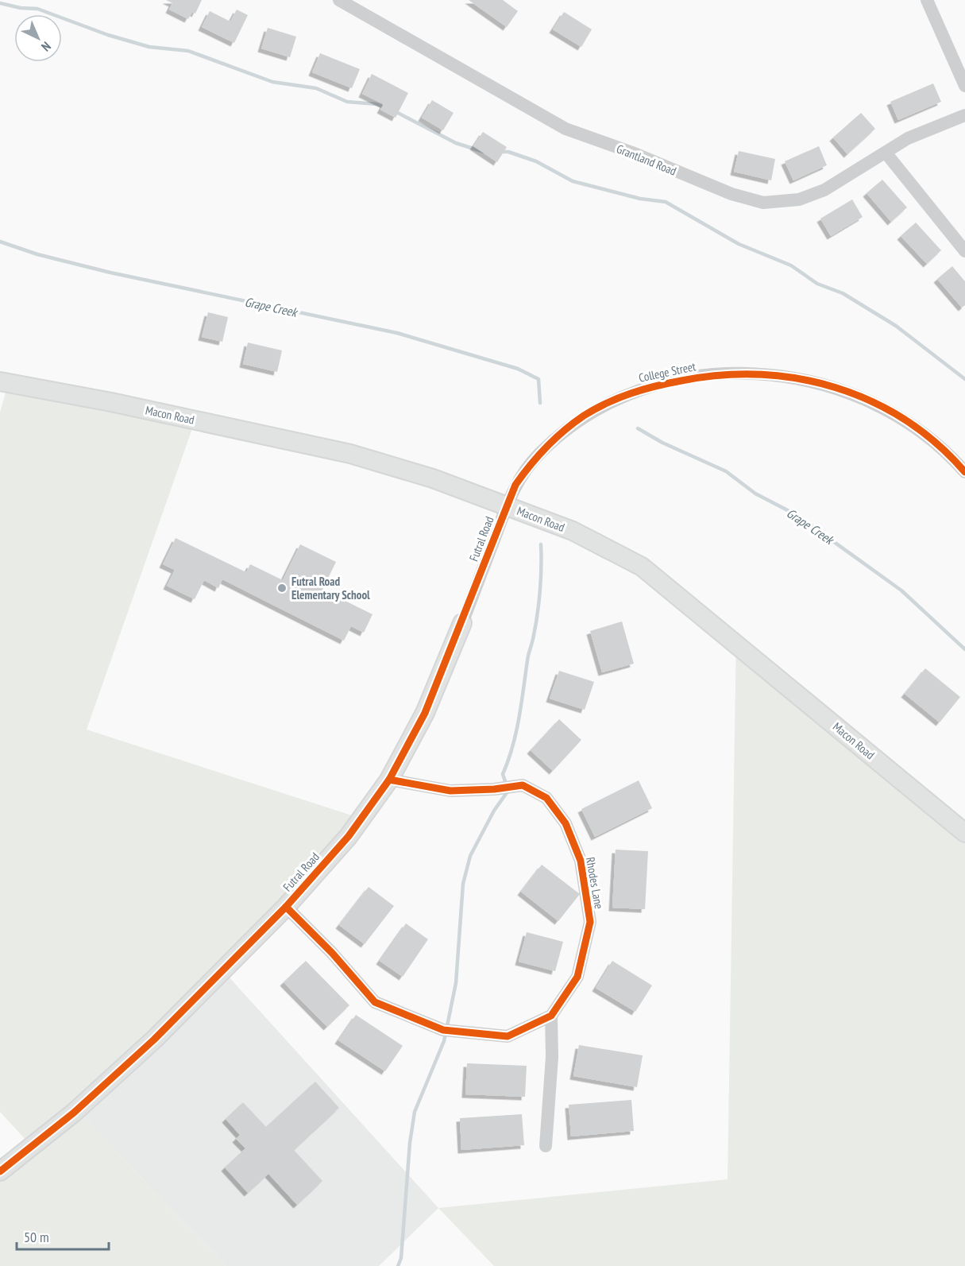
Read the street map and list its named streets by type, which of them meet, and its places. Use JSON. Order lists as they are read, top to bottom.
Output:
{
  "streets": {
    "main road": ["Macon Road", "Futral Road"],
    "street": ["Grantland Road", "College Street", "Rhodes Lane"]
  },
  "crossings": [
    ["College Street", "Macon Road"],
    ["College Street", "Futral Road"],
    ["Macon Road", "Futral Road"],
    ["Futral Road", "Rhodes Lane"]
  ],
  "water": ["Grape Creek"],
  "places": ["Futral Road Elementary School"],
  "scale_bar": "50 m",
  "north": "bottom right"
}
